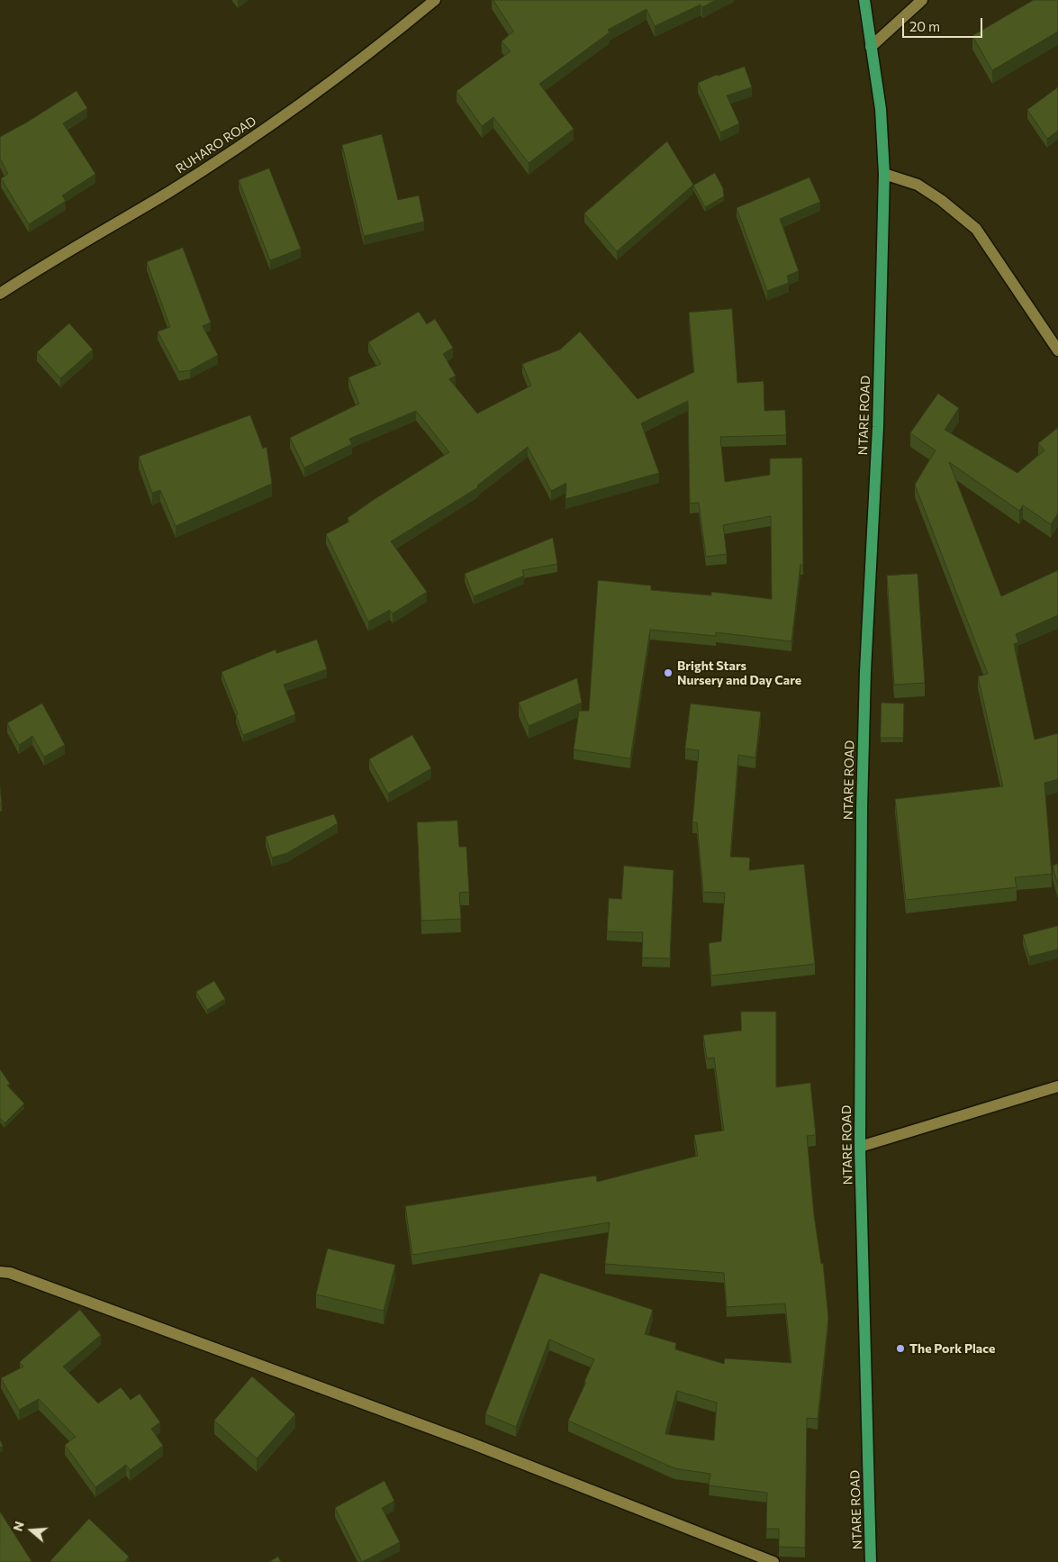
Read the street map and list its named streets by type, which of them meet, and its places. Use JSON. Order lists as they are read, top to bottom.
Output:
{
  "streets": {
    "main road": ["NTARE ROAD"],
    "street": ["RUHARO ROAD"]
  },
  "places": ["Bright Stars Nursery and Day Care", "The Pork Place"],
  "scale_bar": "20 m",
  "north": "left"
}
